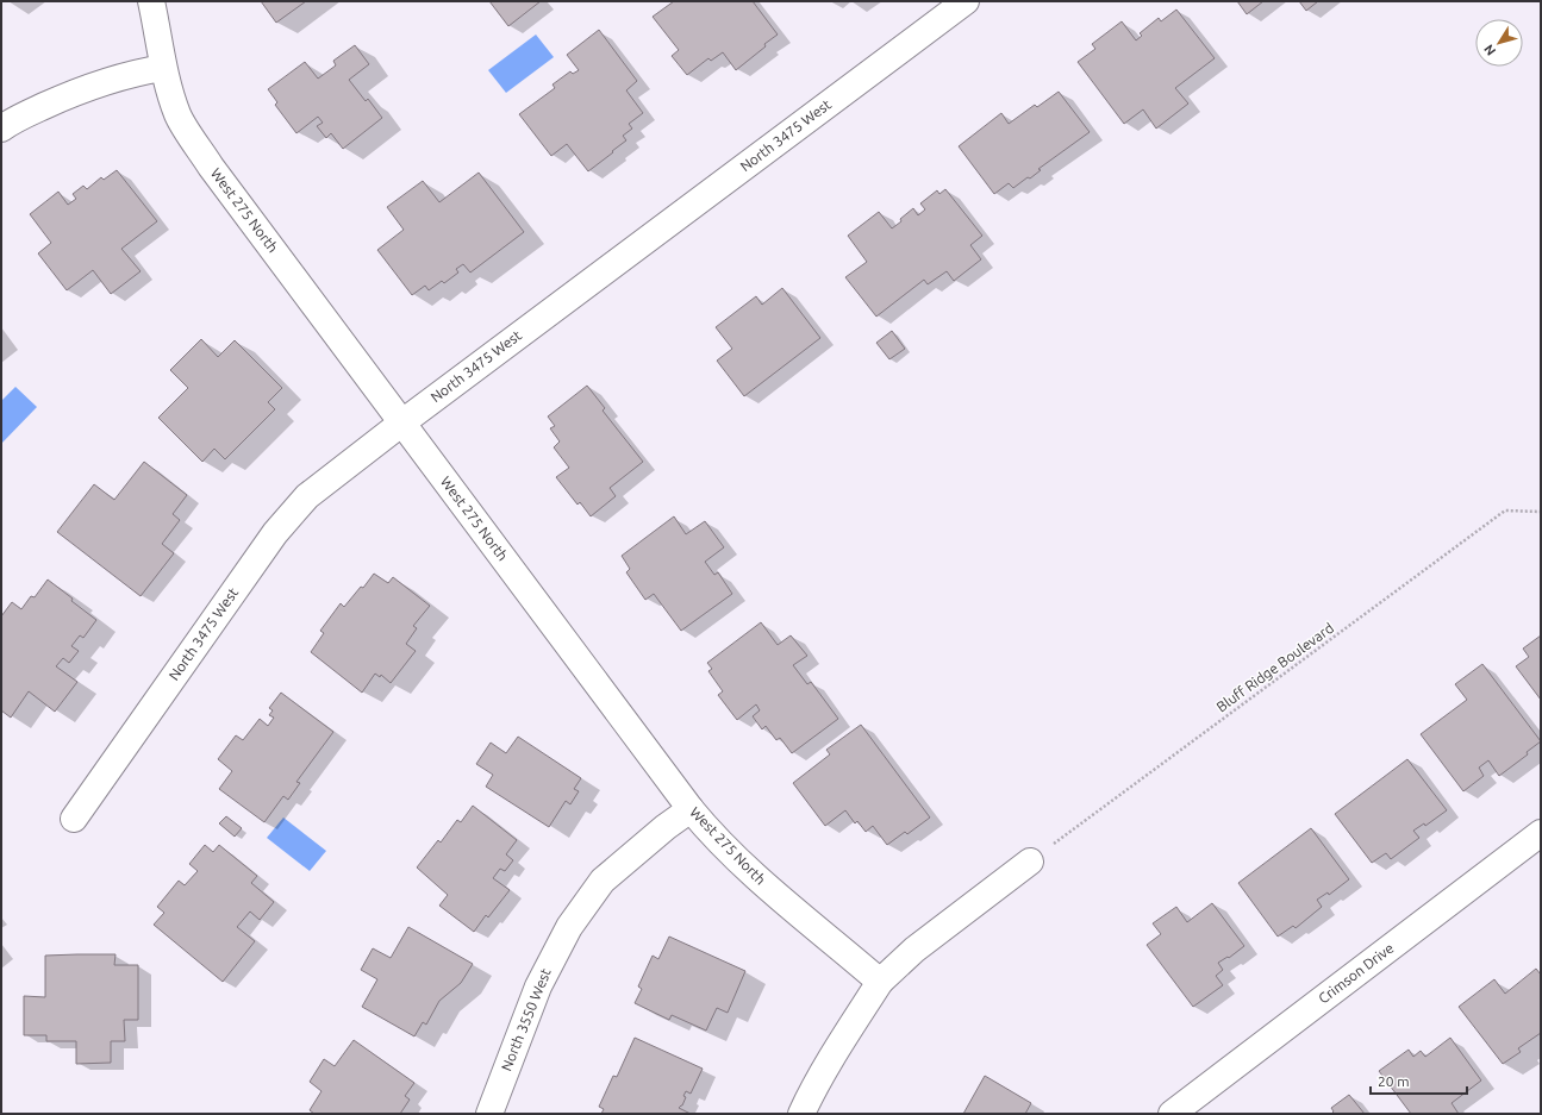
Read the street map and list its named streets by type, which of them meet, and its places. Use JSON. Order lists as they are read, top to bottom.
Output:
{
  "streets": {
    "street": [
      "North 3475 West",
      "West 275 North",
      "Crimson Drive",
      "North 3550 West"
    ],
    "path": ["Bluff Ridge Boulevard"]
  },
  "crossings": [
    ["North 3475 West", "West 275 North"],
    ["West 275 North", "North 3550 West"]
  ],
  "scale_bar": "20 m",
  "north": "bottom left"
}
